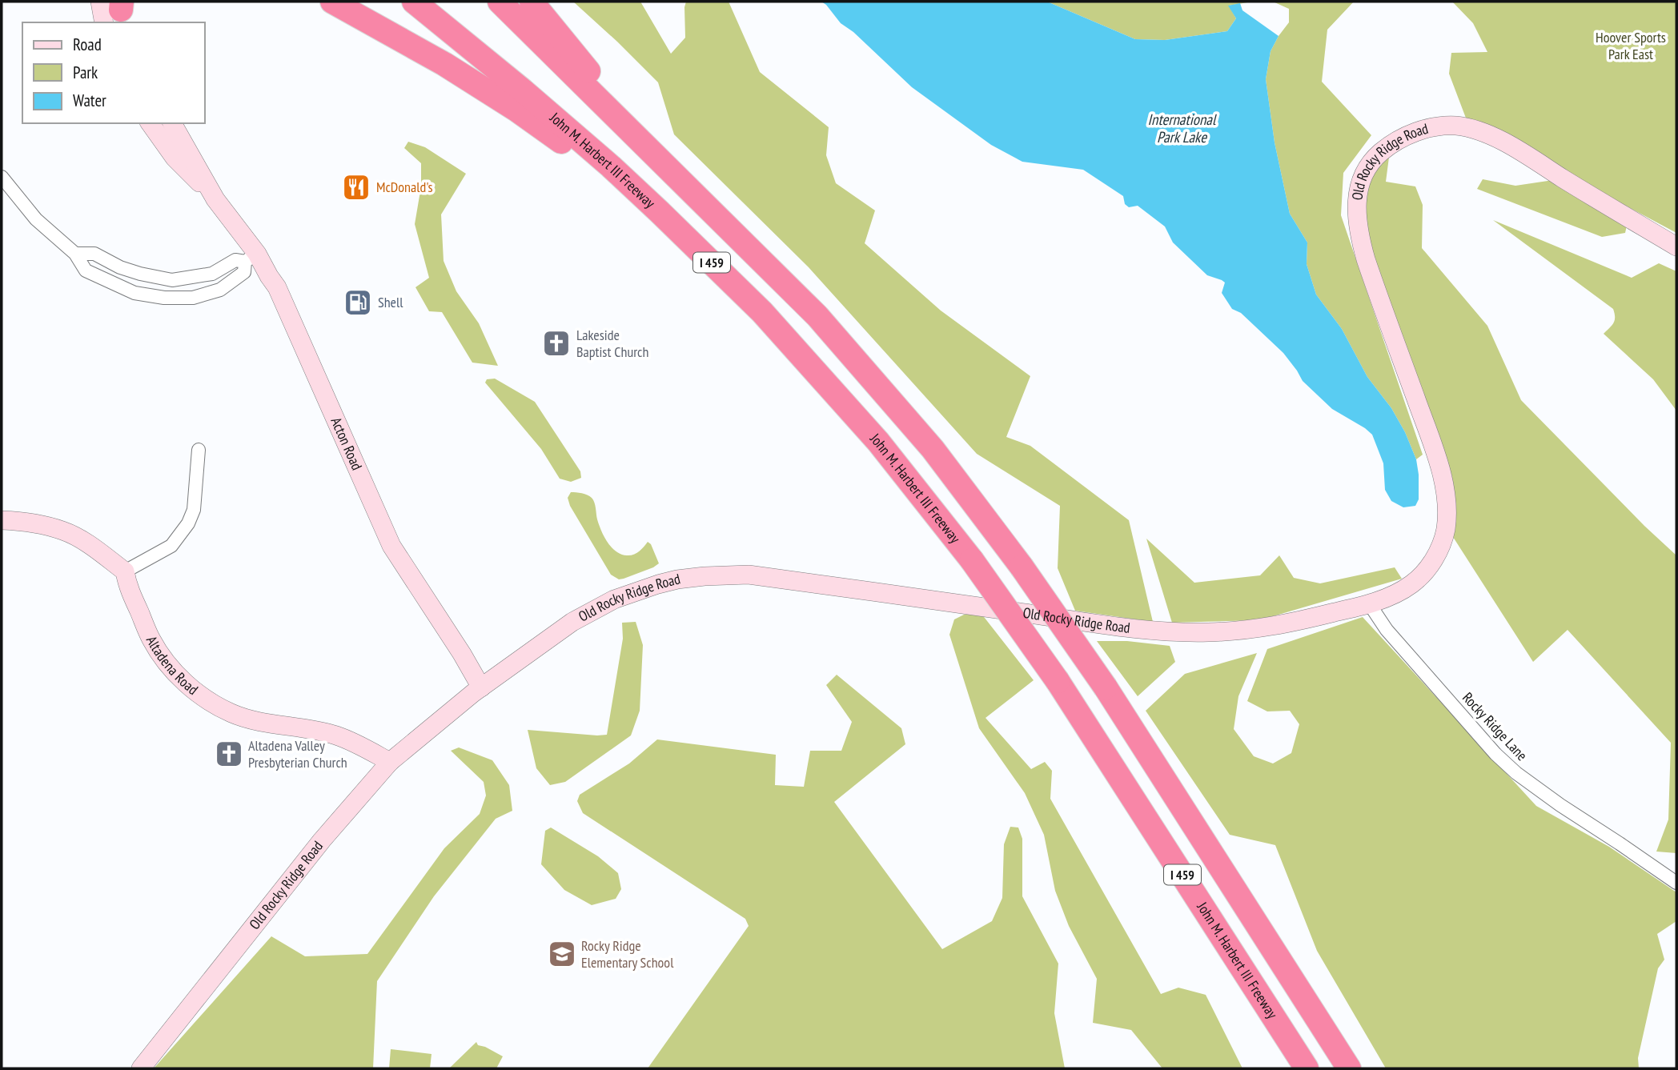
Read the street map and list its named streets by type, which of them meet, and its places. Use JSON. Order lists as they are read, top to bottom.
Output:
{
  "streets": {
    "highway": ["John M. Harbert III Freeway", "I 459"],
    "street": [
      "Old Rocky Ridge Road",
      "Acton Road",
      "Altadena Road",
      "Rocky Ridge Lane"
    ]
  },
  "crossings": [
    ["Old Rocky Ridge Road", "Acton Road"],
    ["Old Rocky Ridge Road", "Altadena Road"],
    ["Old Rocky Ridge Road", "Rocky Ridge Lane"]
  ],
  "water": ["International Park Lake"],
  "parks": ["Hoover Sports Park East"],
  "places": {
    "restaurant": ["McDonald's"],
    "fuel station": ["Shell"],
    "church": ["Lakeside Baptist Church", "Altadena Valley Presbyterian Church"],
    "school or university": ["Rocky Ridge Elementary School"]
  },
  "legend": ["Road", "Park", "Water"]
}
